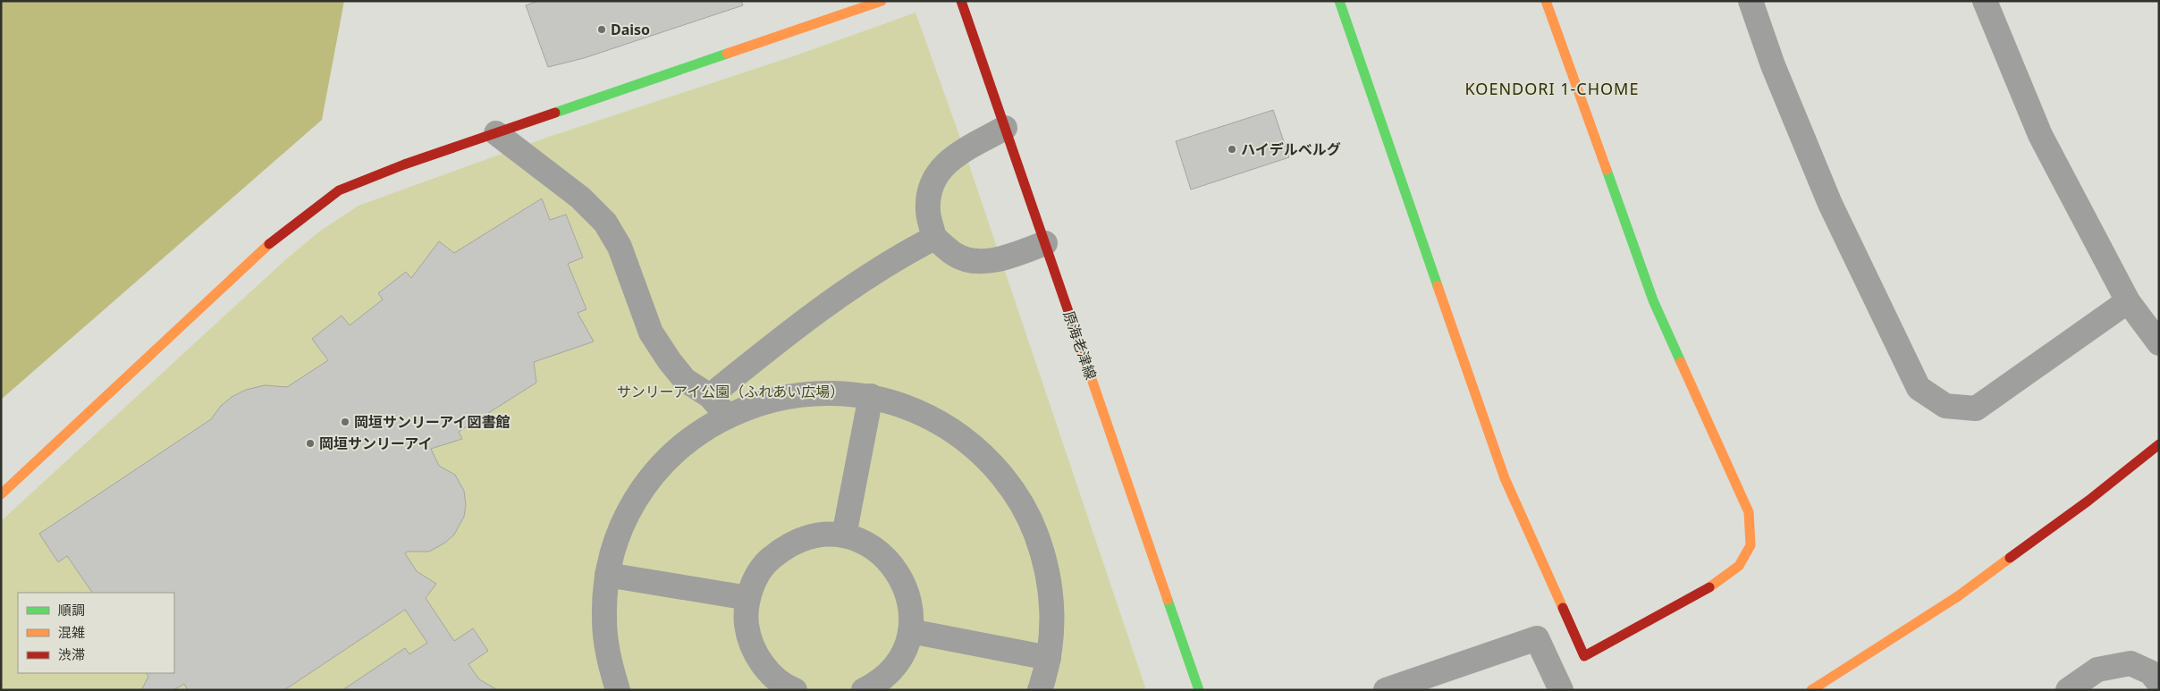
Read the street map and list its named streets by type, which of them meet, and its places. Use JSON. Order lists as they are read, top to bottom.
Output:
{
  "streets": {
    "street": ["原海老津線"]
  },
  "districts": ["KOENDORI 1-CHOME"],
  "parks": ["サンリーアイ公園（ふれあい広場）"],
  "places": [
    "Daiso",
    "ハイデルベルグ",
    "岡垣サンリーアイ図書館",
    "岡垣サンリーアイ"
  ],
  "legend": ["順調", "混雑", "渋滞"]
}
